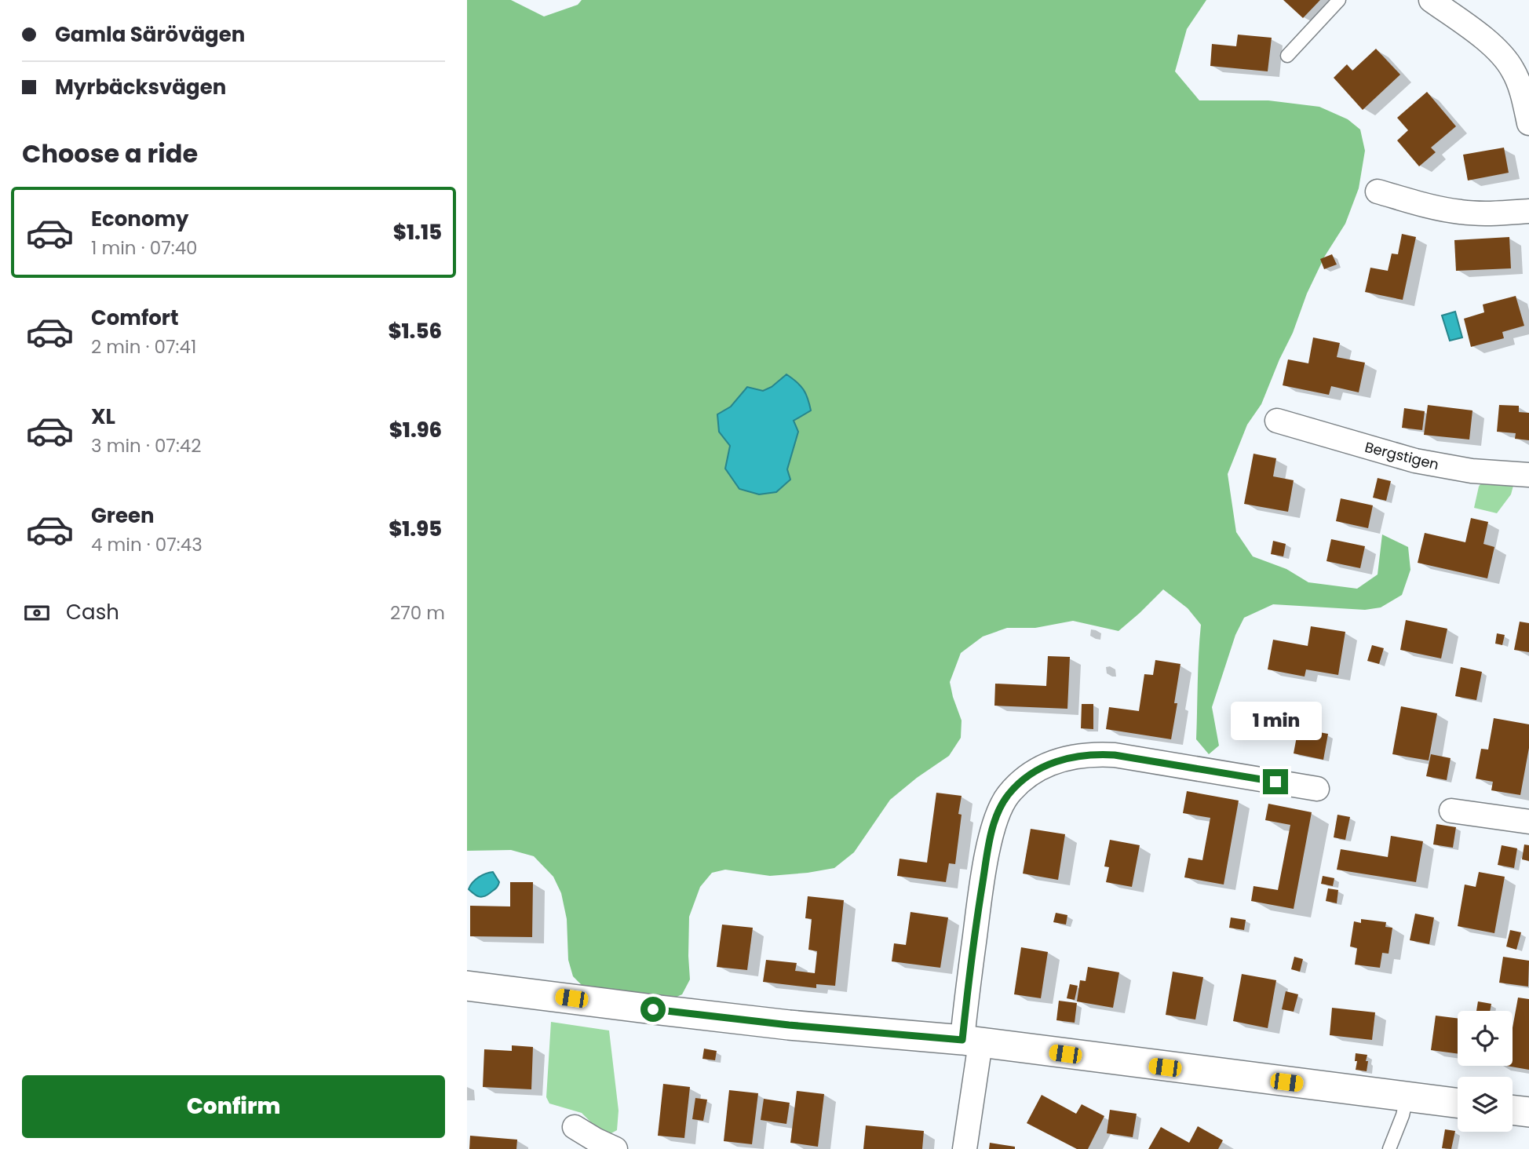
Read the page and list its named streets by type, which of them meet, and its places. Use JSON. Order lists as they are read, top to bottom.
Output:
{
  "streets": {
    "street": ["Bergstigen"]
  },
  "page": {
    "banner": ["Gamla Särövägen", "Myrbäcksvägen"],
    "heading": "Choose a ride",
    "list": [
      {
        "name": "Economy",
        "note": "1 min · 07:40",
        "value": "$1.15"
      },
      {
        "name": "Comfort",
        "note": "2 min · 07:41",
        "value": "$1.56"
      },
      {
        "name": "XL",
        "note": "3 min · 07:42",
        "value": "$1.96"
      },
      {
        "name": "Green",
        "note": "4 min · 07:43",
        "value": "$1.95"
      }
    ],
    "pay": ["Cash", "270 m"],
    "bubble": "1 min",
    "buttons": "Confirm"
  }
}
